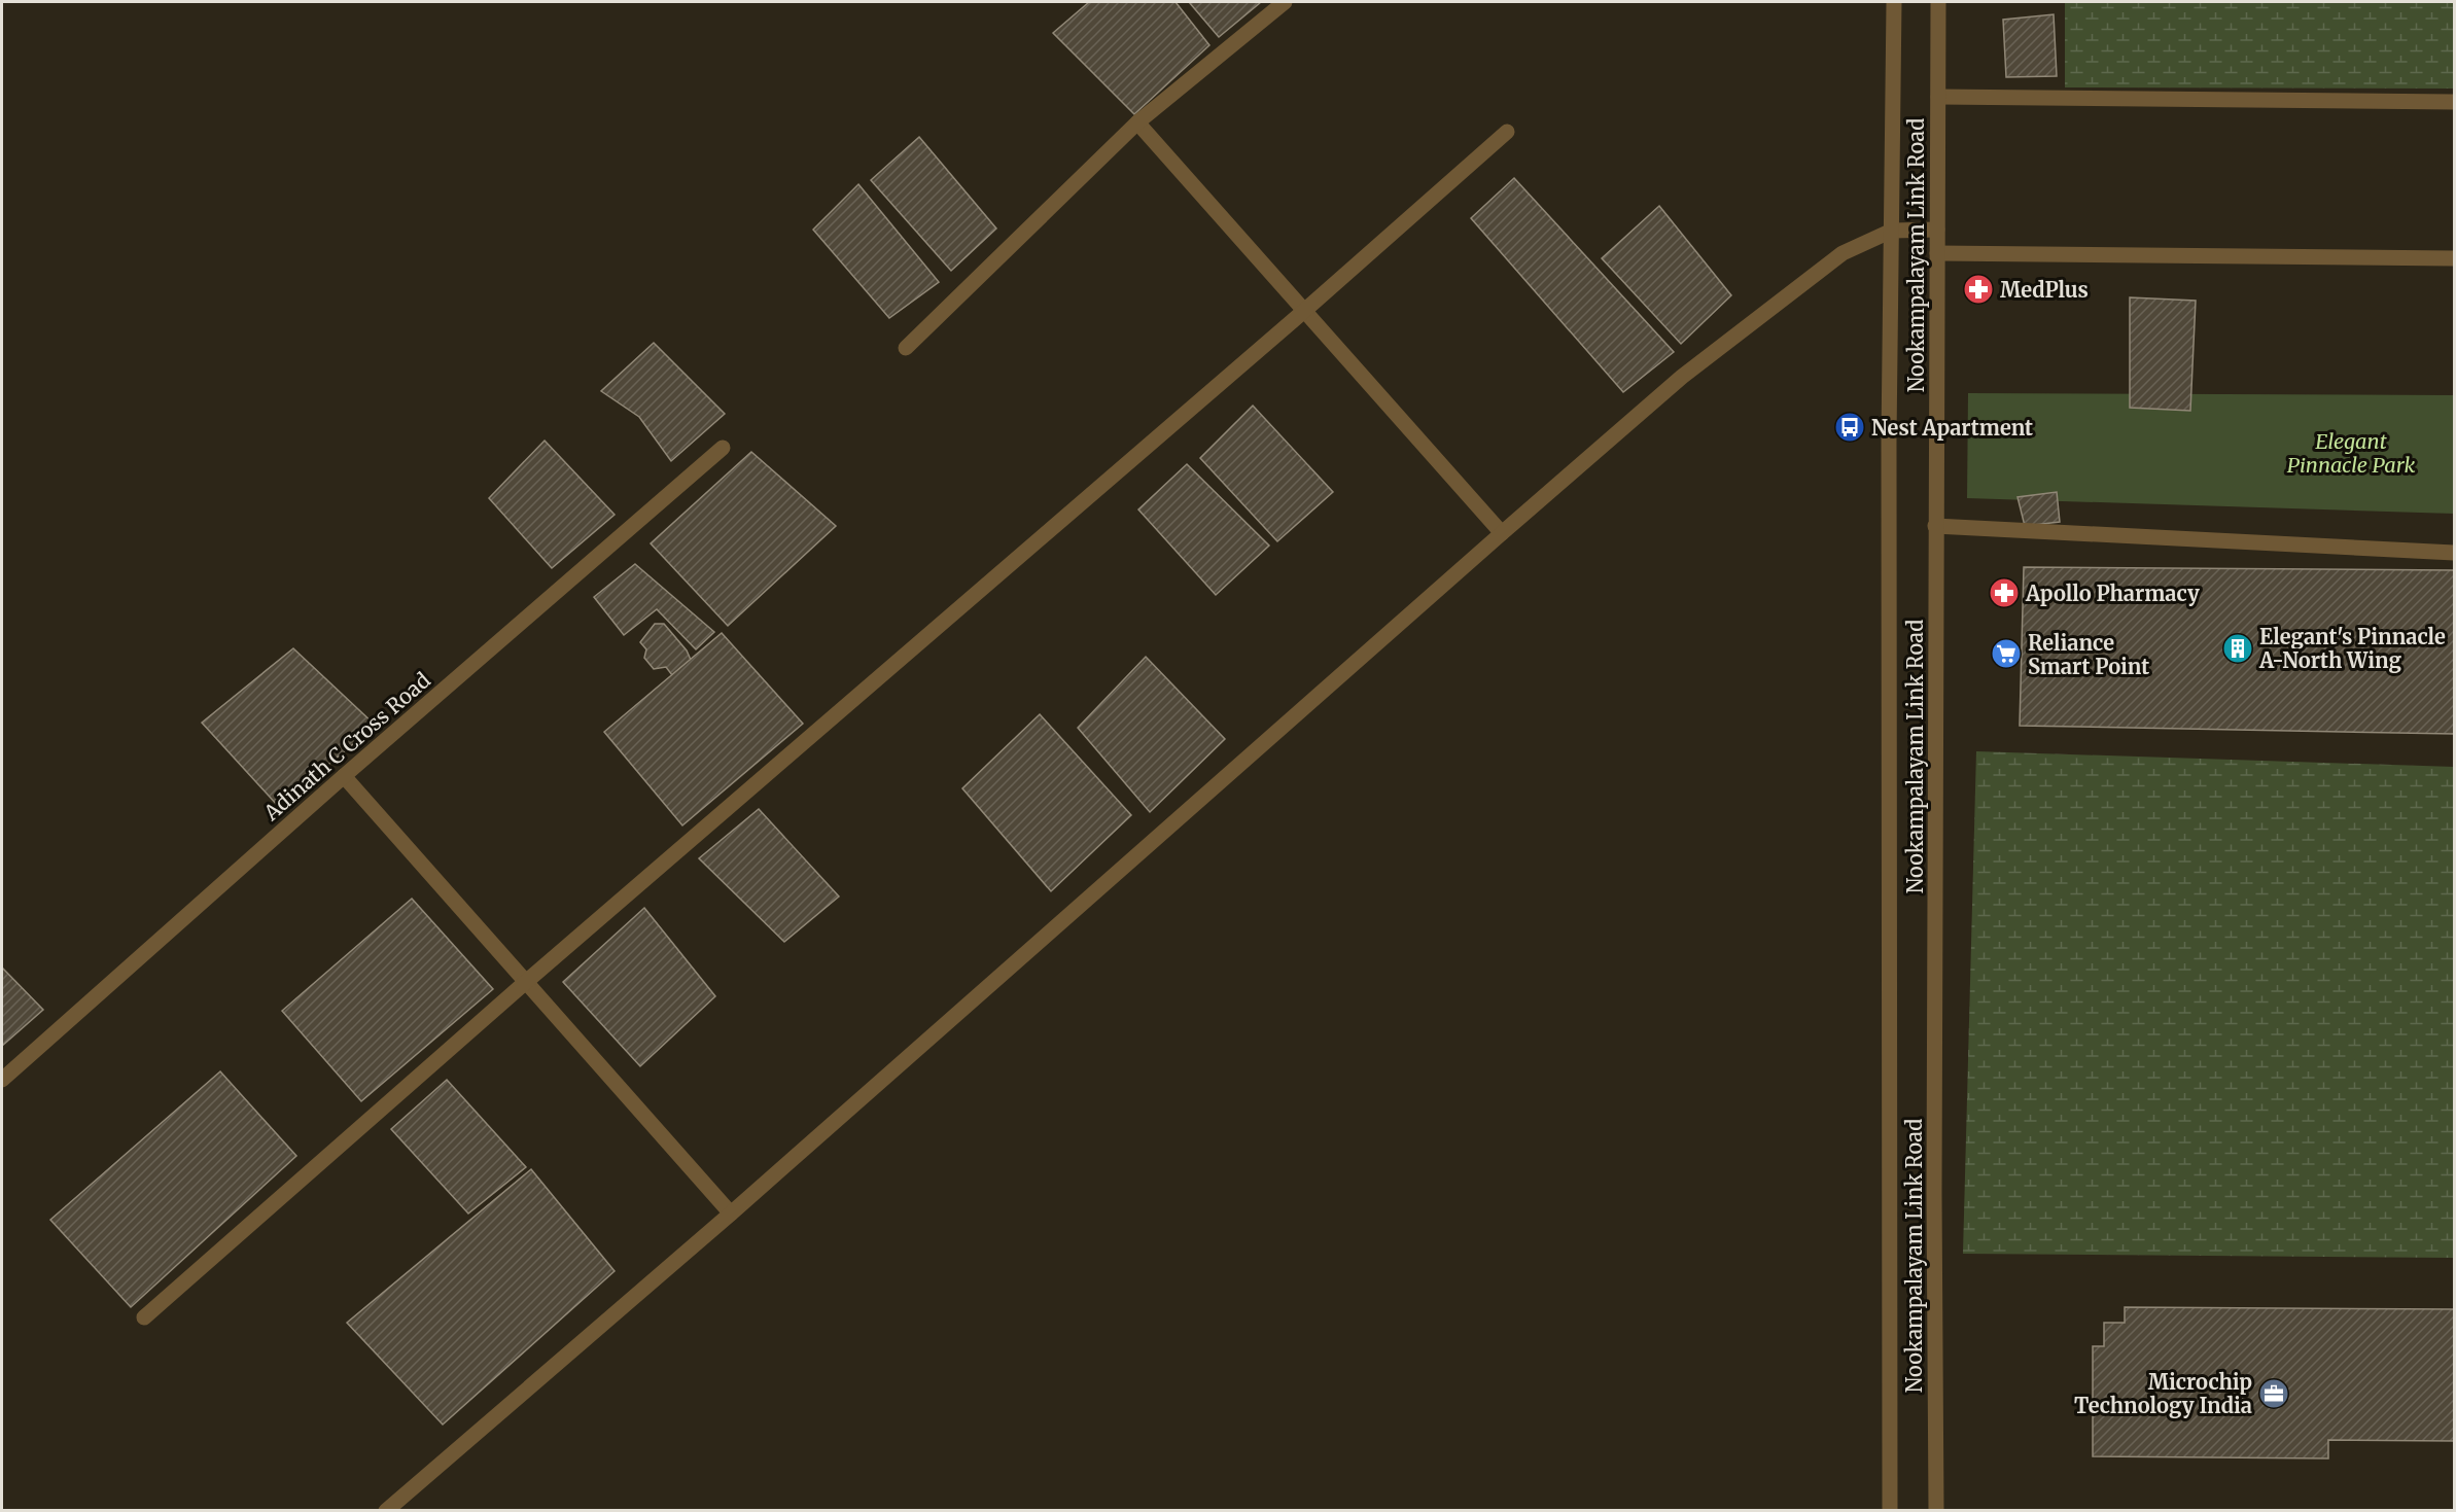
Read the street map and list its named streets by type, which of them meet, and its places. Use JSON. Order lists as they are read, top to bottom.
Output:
{
  "streets": {
    "street": ["Nookampalayam Link Road", "Adinath C Cross Road"]
  },
  "parks": ["Elegant Pinnacle Park"],
  "places": {
    "pharmacy": ["MedPlus", "Apollo Pharmacy"],
    "bus stop": ["Nest Apartment"],
    "building": ["Elegant's Pinnacle A-North Wing"],
    "supermarket": ["Reliance Smart Point"],
    "office": ["Microchip Technology India"]
  }
}
